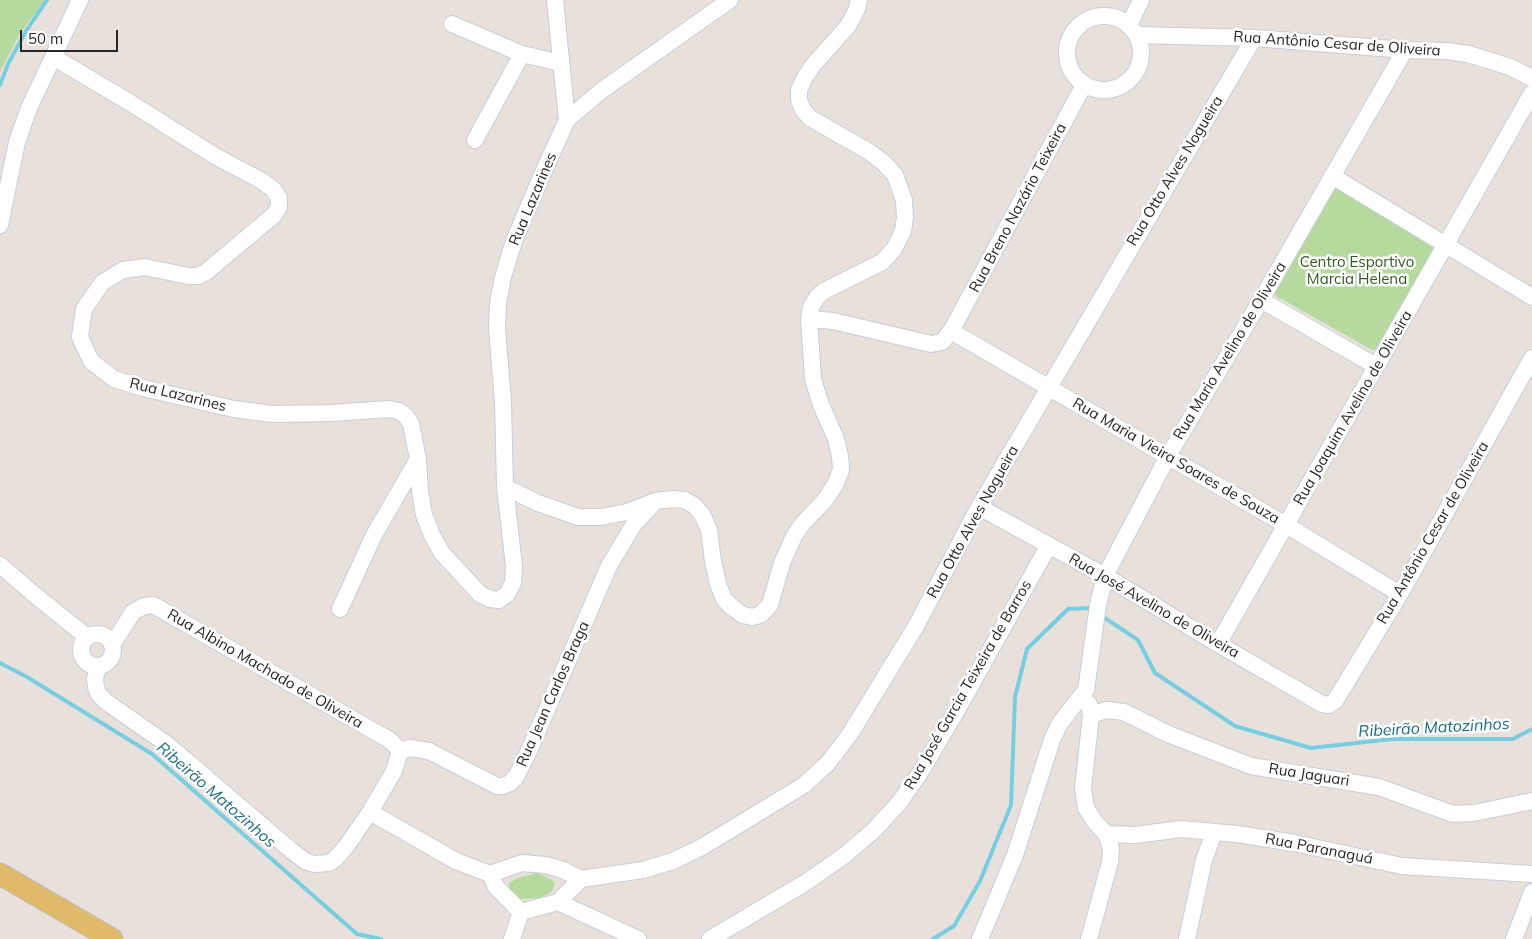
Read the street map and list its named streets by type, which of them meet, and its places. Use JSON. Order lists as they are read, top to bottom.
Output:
{
  "streets": {
    "street": [
      "Rua Antônio Cesar de Oliveira",
      "Rua Otto Alves Nogueira",
      "Rua Lazarines",
      "Rua Breno Nazário Teixeira",
      "Rua Mario Avelino de Oliveira",
      "Rua Joaquim Avelino de Oliveira",
      "Rua Maria Vieira Soares de Souza",
      "Rua José Avelino de Oliveira",
      "Rua Albino Machado de Oliveira",
      "Rua José Garcia Teixeira de Barros",
      "Rua Jean Carlos Braga",
      "Rua Jaguari",
      "Rua Paranaguá"
    ]
  },
  "crossings": [
    ["Rua Antônio Cesar de Oliveira", "Rua Otto Alves Nogueira"],
    ["Rua Antônio Cesar de Oliveira", "Rua Breno Nazário Teixeira"],
    ["Rua Antônio Cesar de Oliveira", "Rua Mario Avelino de Oliveira"],
    ["Rua Antônio Cesar de Oliveira", "Rua Maria Vieira Soares de Souza"],
    ["Rua Antônio Cesar de Oliveira", "Rua José Avelino de Oliveira"],
    ["Rua Otto Alves Nogueira", "Rua Maria Vieira Soares de Souza"],
    ["Rua Otto Alves Nogueira", "Rua José Avelino de Oliveira"],
    ["Rua Breno Nazário Teixeira", "Rua Maria Vieira Soares de Souza"],
    ["Rua Mario Avelino de Oliveira", "Rua Maria Vieira Soares de Souza"],
    ["Rua Mario Avelino de Oliveira", "Rua José Avelino de Oliveira"],
    ["Rua Joaquim Avelino de Oliveira", "Rua Maria Vieira Soares de Souza"],
    ["Rua Joaquim Avelino de Oliveira", "Rua José Avelino de Oliveira"],
    ["Rua José Avelino de Oliveira", "Rua José Garcia Teixeira de Barros"],
    ["Rua Albino Machado de Oliveira", "Rua Jean Carlos Braga"]
  ],
  "water": ["Ribeirão Matozinhos"],
  "parks": ["Centro Esportivo Marcia Helena"],
  "scale_bar": "50 m"
}
